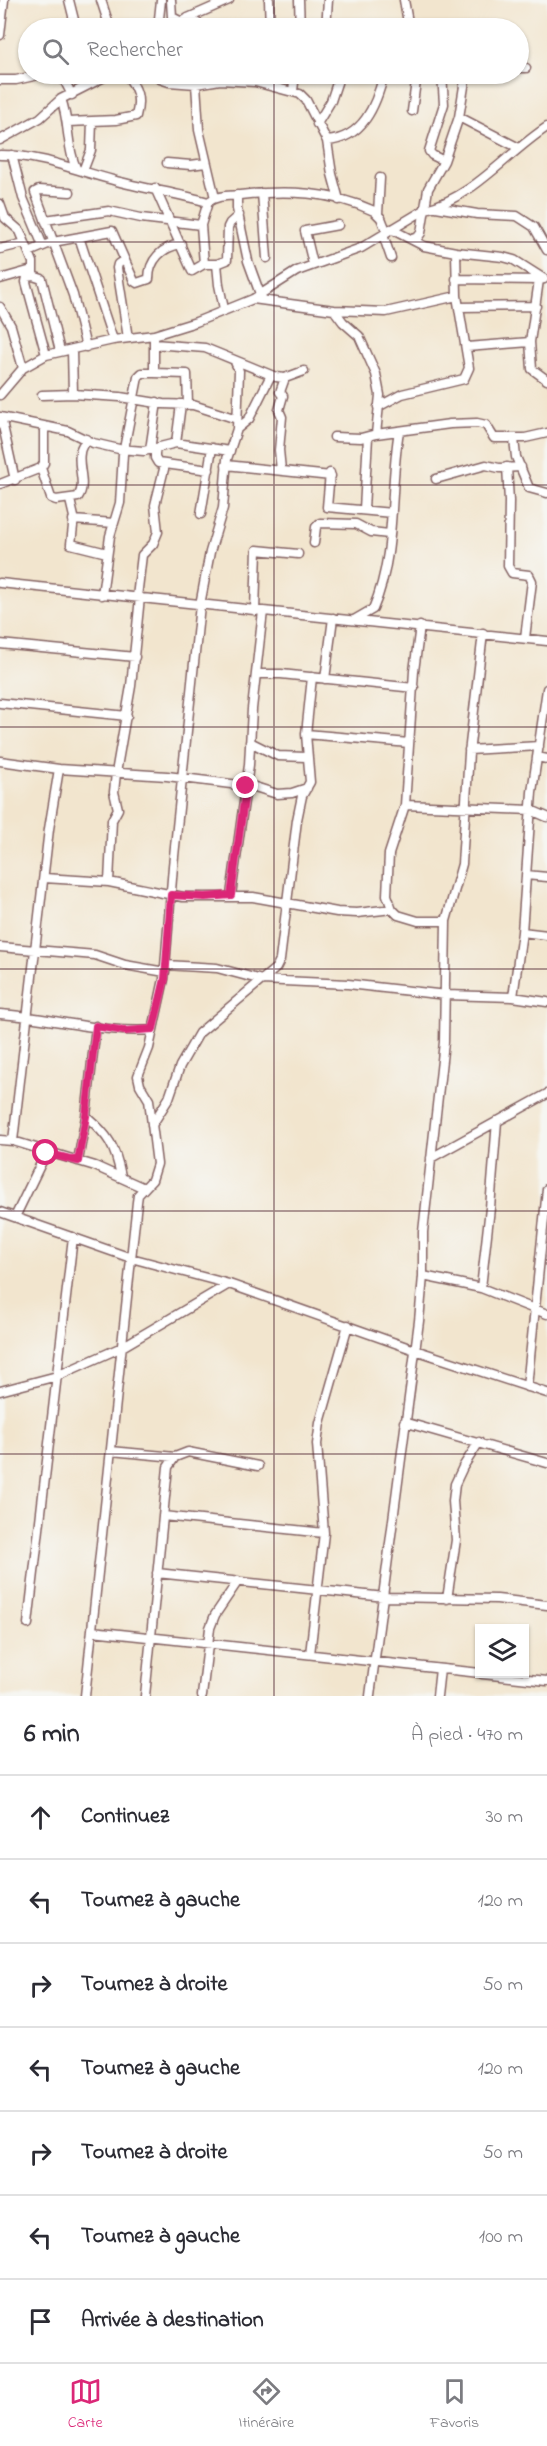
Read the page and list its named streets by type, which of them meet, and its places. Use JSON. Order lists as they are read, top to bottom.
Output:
{
  "page": {
    "search": "Rechercher",
    "heading": ["6 min", "À pied · 470 m"],
    "list": [
      ["Continuez", "30 m"],
      ["Tournez à gauche", "120 m"],
      ["Tournez à droite", "50 m"],
      ["Tournez à gauche", "120 m"],
      ["Tournez à droite", "50 m"],
      ["Tournez à gauche", "100 m"],
      "Arrivée à destination"
    ],
    "nav": ["Carte", "Itinéraire", "Favoris"]
  }
}
